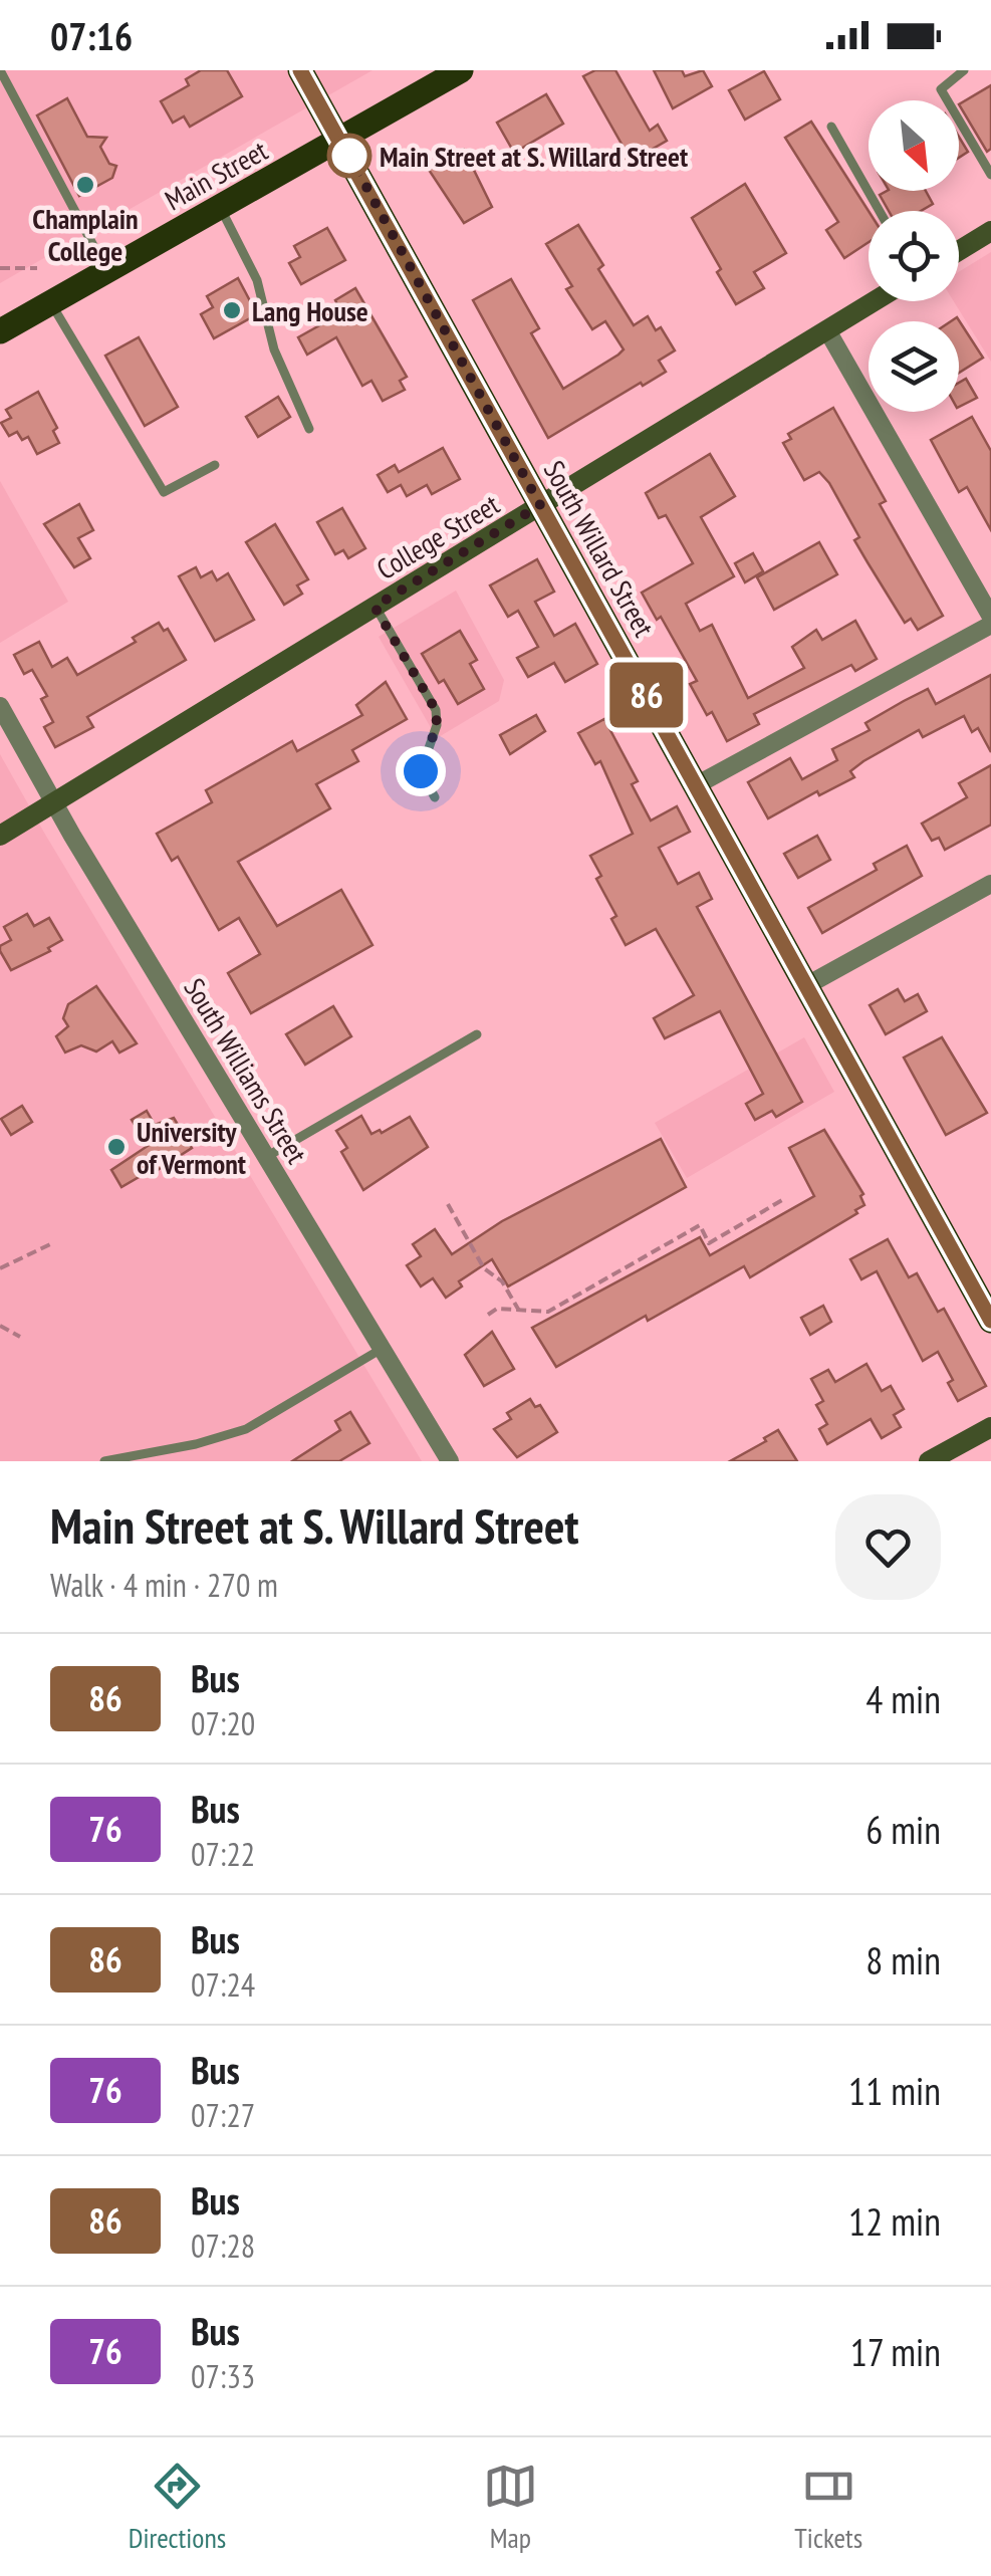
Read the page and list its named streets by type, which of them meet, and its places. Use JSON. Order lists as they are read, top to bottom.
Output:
{
  "streets": {
    "main road": ["Main Street", "South Willard Street"],
    "street": ["College Street", "South Williams Street"]
  },
  "crossings": [
    ["Main Street", "South Willard Street"],
    ["College Street", "South Willard Street"],
    ["College Street", "South Williams Street"]
  ],
  "places": [
    "Main Street at S. Willard Street",
    "Champlain College",
    "Lang House",
    "University of Vermont"
  ],
  "lines": ["bus line 86"],
  "north": "bottom right",
  "page": {
    "status": "07:16",
    "on_map": "86",
    "heading": ["Main Street at S. Willard Street", "Walk · 4 min · 270 m"],
    "list": [
      {
        "mark": "86",
        "name": "Bus",
        "note": "07:20",
        "value": "4 min"
      },
      {
        "mark": "76",
        "name": "Bus",
        "note": "07:22",
        "value": "6 min"
      },
      {
        "mark": "86",
        "name": "Bus",
        "note": "07:24",
        "value": "8 min"
      },
      {
        "mark": "76",
        "name": "Bus",
        "note": "07:27",
        "value": "11 min"
      },
      {
        "mark": "86",
        "name": "Bus",
        "note": "07:28",
        "value": "12 min"
      },
      {
        "mark": "76",
        "name": "Bus",
        "note": "07:33",
        "value": "17 min"
      }
    ],
    "tabs": ["Directions", "Map", "Tickets"]
  }
}
